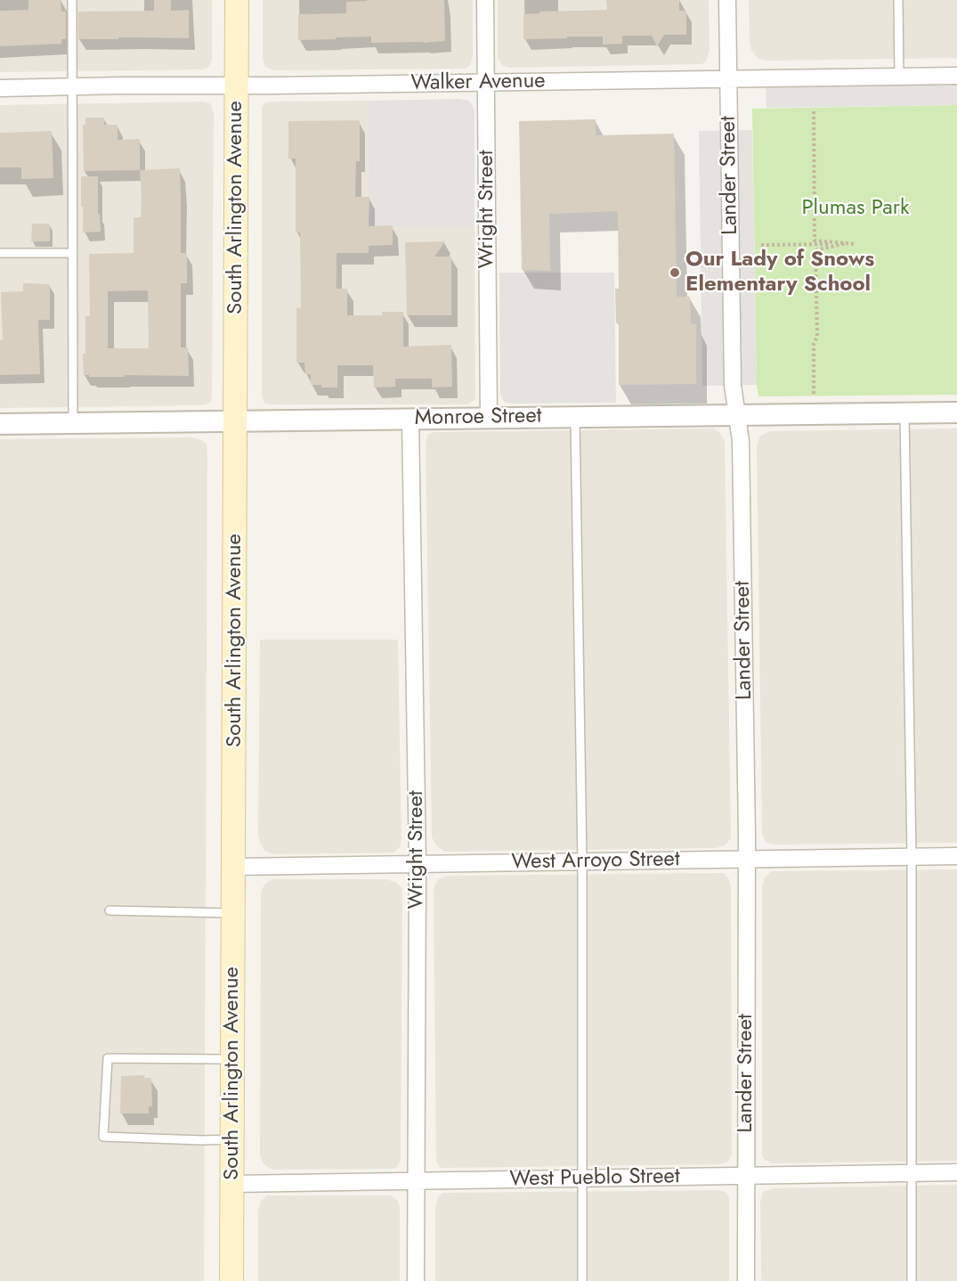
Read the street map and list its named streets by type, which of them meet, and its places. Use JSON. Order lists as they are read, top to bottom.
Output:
{
  "streets": {
    "main road": ["South Arlington Avenue"],
    "street": [
      "Walker Avenue",
      "Lander Street",
      "Wright Street",
      "Monroe Street",
      "West Arroyo Street",
      "West Pueblo Street"
    ]
  },
  "crossings": [
    ["Walker Avenue", "Lander Street"],
    ["Walker Avenue", "South Arlington Avenue"],
    ["Walker Avenue", "Wright Street"],
    ["Lander Street", "Monroe Street"],
    ["Lander Street", "West Arroyo Street"],
    ["Lander Street", "West Pueblo Street"],
    ["South Arlington Avenue", "Monroe Street"],
    ["South Arlington Avenue", "West Arroyo Street"],
    ["South Arlington Avenue", "West Pueblo Street"],
    ["Wright Street", "Monroe Street"],
    ["Wright Street", "West Arroyo Street"],
    ["Wright Street", "West Pueblo Street"]
  ],
  "parks": ["Plumas Park"],
  "places": ["Our Lady of Snows Elementary School"]
}
